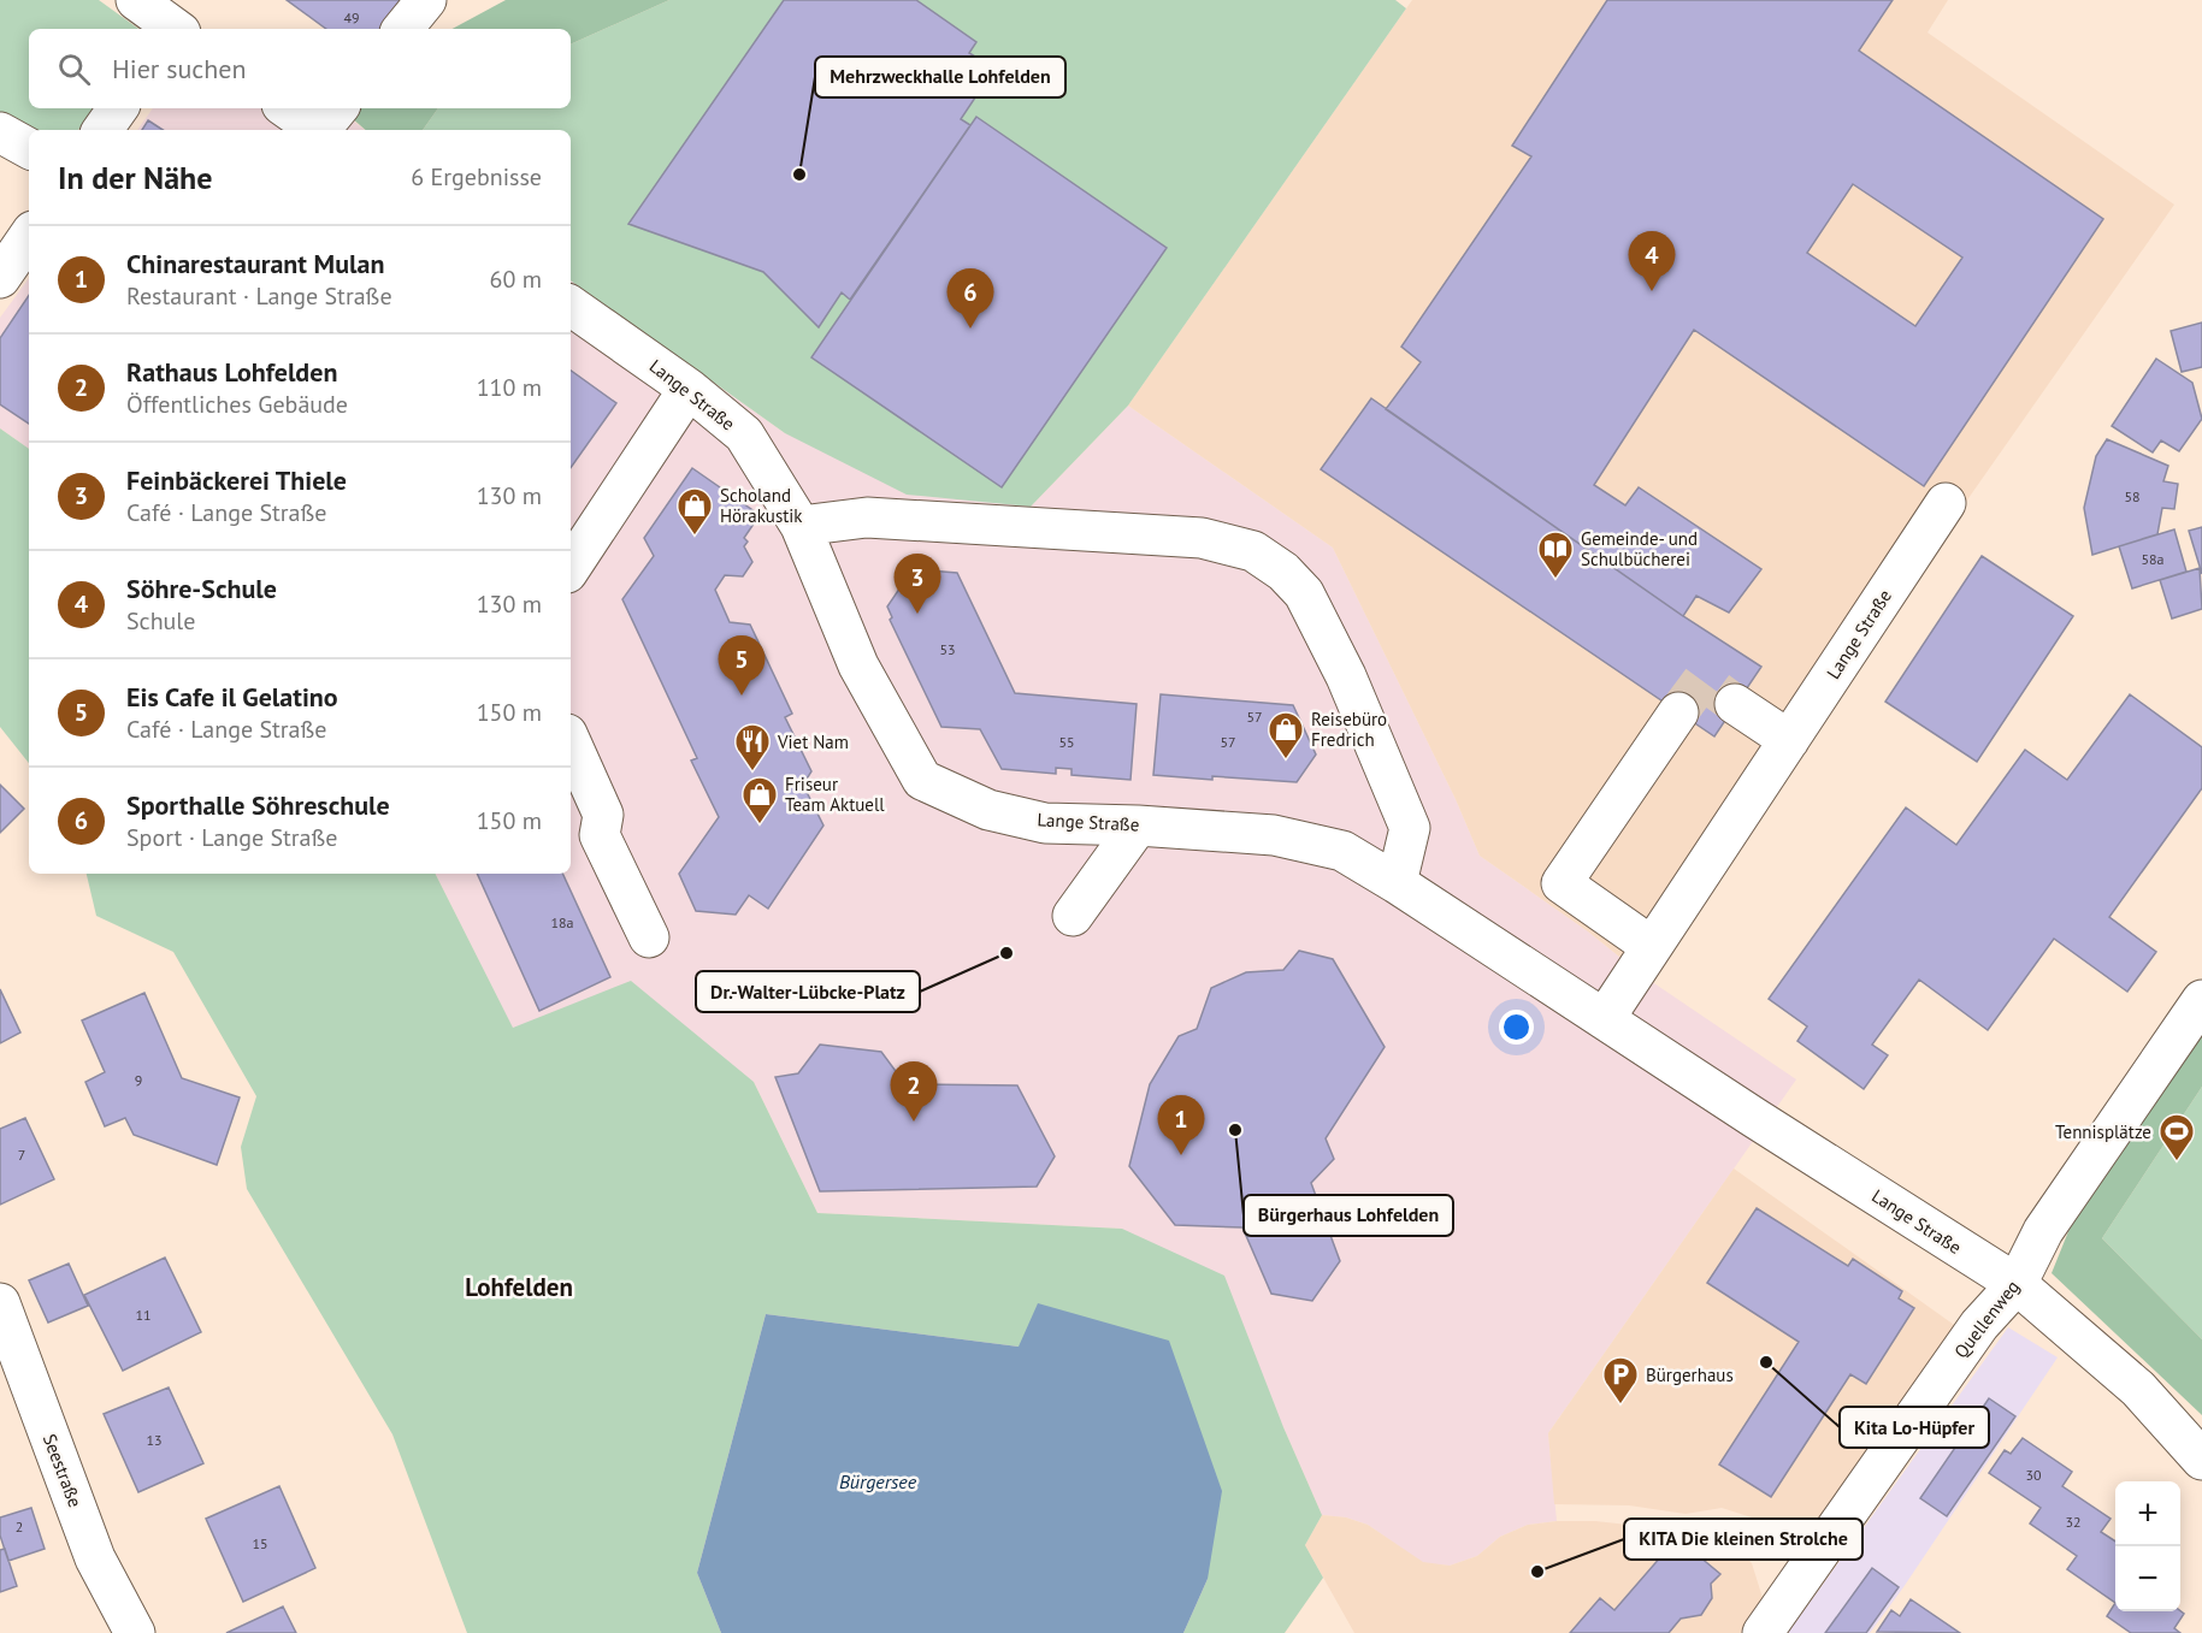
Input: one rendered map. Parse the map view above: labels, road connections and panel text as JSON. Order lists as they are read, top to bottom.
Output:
{
  "streets": {
    "street": ["Lange Straße", "Quellenweg", "Seestraße"]
  },
  "crossings": [
    ["Lange Straße", "Quellenweg"]
  ],
  "districts": ["Lohfelden"],
  "water": ["Bürgersee"],
  "places": {
    "other": [
      "Mehrzweckhalle Lohfelden",
      "Dr.-Walter-Lübcke-Platz",
      "Bürgerhaus Lohfelden",
      "Kita Lo-Hüpfer",
      "KITA Die kleinen Strolche"
    ],
    "shop": ["Scholand Hörakustik", "Reisebüro Fredrich", "Friseur Team Aktuell"],
    "library": ["Gemeinde- und Schulbücherei"],
    "restaurant": ["Viet Nam"],
    "sports": ["Tennisplätze"],
    "parking": ["Bürgerhaus"]
  },
  "house_numbers": [
    "49",
    "58",
    "58a",
    "53",
    "57",
    "55",
    "57",
    "18a",
    "9",
    "7",
    "11",
    "13",
    "30",
    "32",
    "2",
    "15"
  ],
  "page": {
    "search": "Hier suchen",
    "heading": ["In der Nähe", "6 Ergebnisse"],
    "list": [
      {
        "mark": "1",
        "name": "Chinarestaurant Mulan",
        "note": "Restaurant · Lange Straße",
        "value": "60 m"
      },
      {
        "mark": "2",
        "name": "Rathaus Lohfelden",
        "note": "Öffentliches Gebäude",
        "value": "110 m"
      },
      {
        "mark": "3",
        "name": "Feinbäckerei Thiele",
        "note": "Café · Lange Straße",
        "value": "130 m"
      },
      {
        "mark": "4",
        "name": "Söhre-Schule",
        "note": "Schule",
        "value": "130 m"
      },
      {
        "mark": "5",
        "name": "Eis Cafe il Gelatino",
        "note": "Café · Lange Straße",
        "value": "150 m"
      },
      {
        "mark": "6",
        "name": "Sporthalle Söhreschule",
        "note": "Sport · Lange Straße",
        "value": "150 m"
      }
    ],
    "pins": [
      "4",
      "6",
      "3",
      "5",
      "2",
      "1"
    ],
    "map_buttons": ["+", "−"]
  }
}
